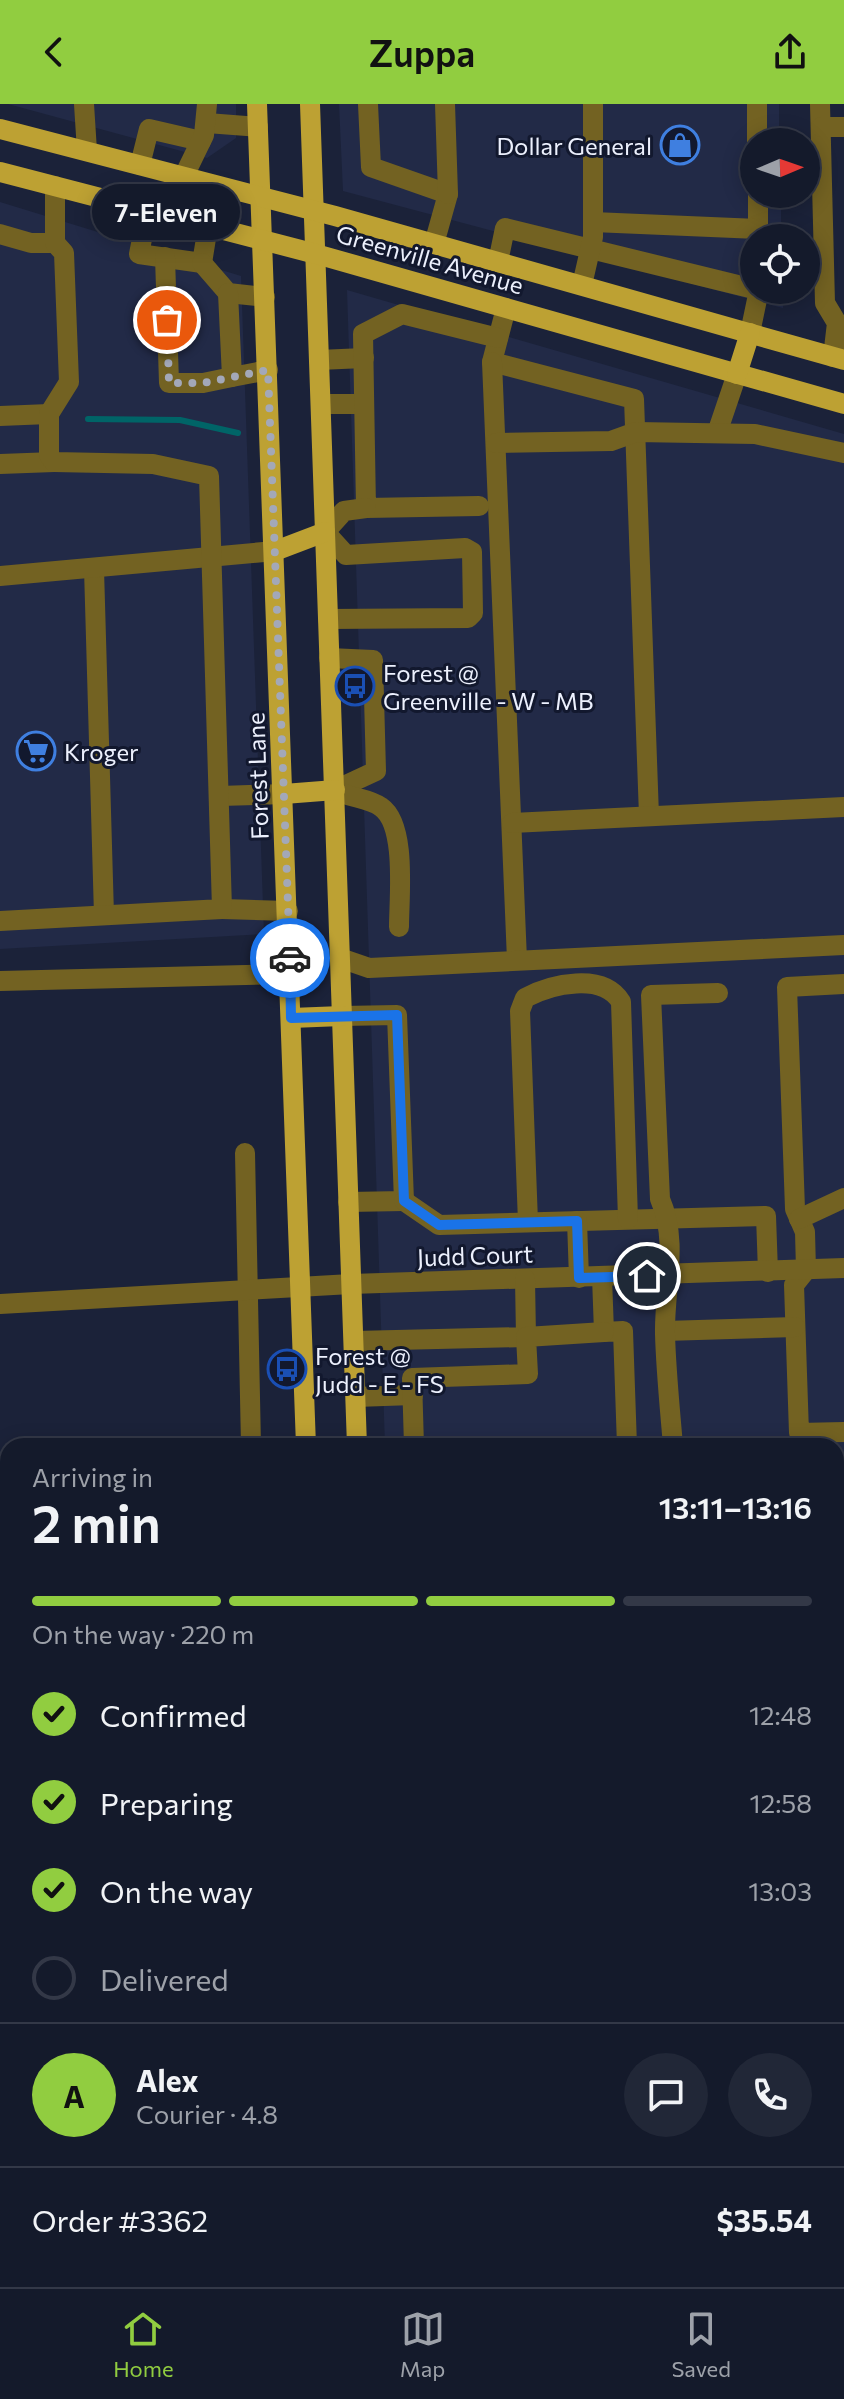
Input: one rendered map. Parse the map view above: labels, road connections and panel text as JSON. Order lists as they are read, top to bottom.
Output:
{
  "streets": {
    "main road": ["Greenville Avenue", "Forest Lane"],
    "street": ["Judd Court"]
  },
  "crossings": [
    ["Greenville Avenue", "Forest Lane"],
    ["Forest Lane", "Judd Court"]
  ],
  "places": {
    "shop": ["Dollar General"],
    "other": ["7-Eleven"],
    "bus stop": ["Forest @ Greenville - W - MB", "Forest @ Judd - E - FS"],
    "supermarket": ["Kroger"]
  },
  "north": "right",
  "page": {
    "header": "Zuppa",
    "bubble": "7-Eleven",
    "heading": ["2 min", "Arriving in", "13:11–13:16"],
    "panel": [
      "Alex",
      "Courier · 4.8",
      "Order #3362",
      "$35.54"
    ],
    "bar": "On the way · 220 m",
    "list": [
      ["Confirmed", "12:48"],
      ["Preparing", "12:58"],
      ["On the way", "13:03"],
      "Delivered"
    ],
    "round": "A",
    "tabs": ["Home", "Map", "Saved"]
  }
}
